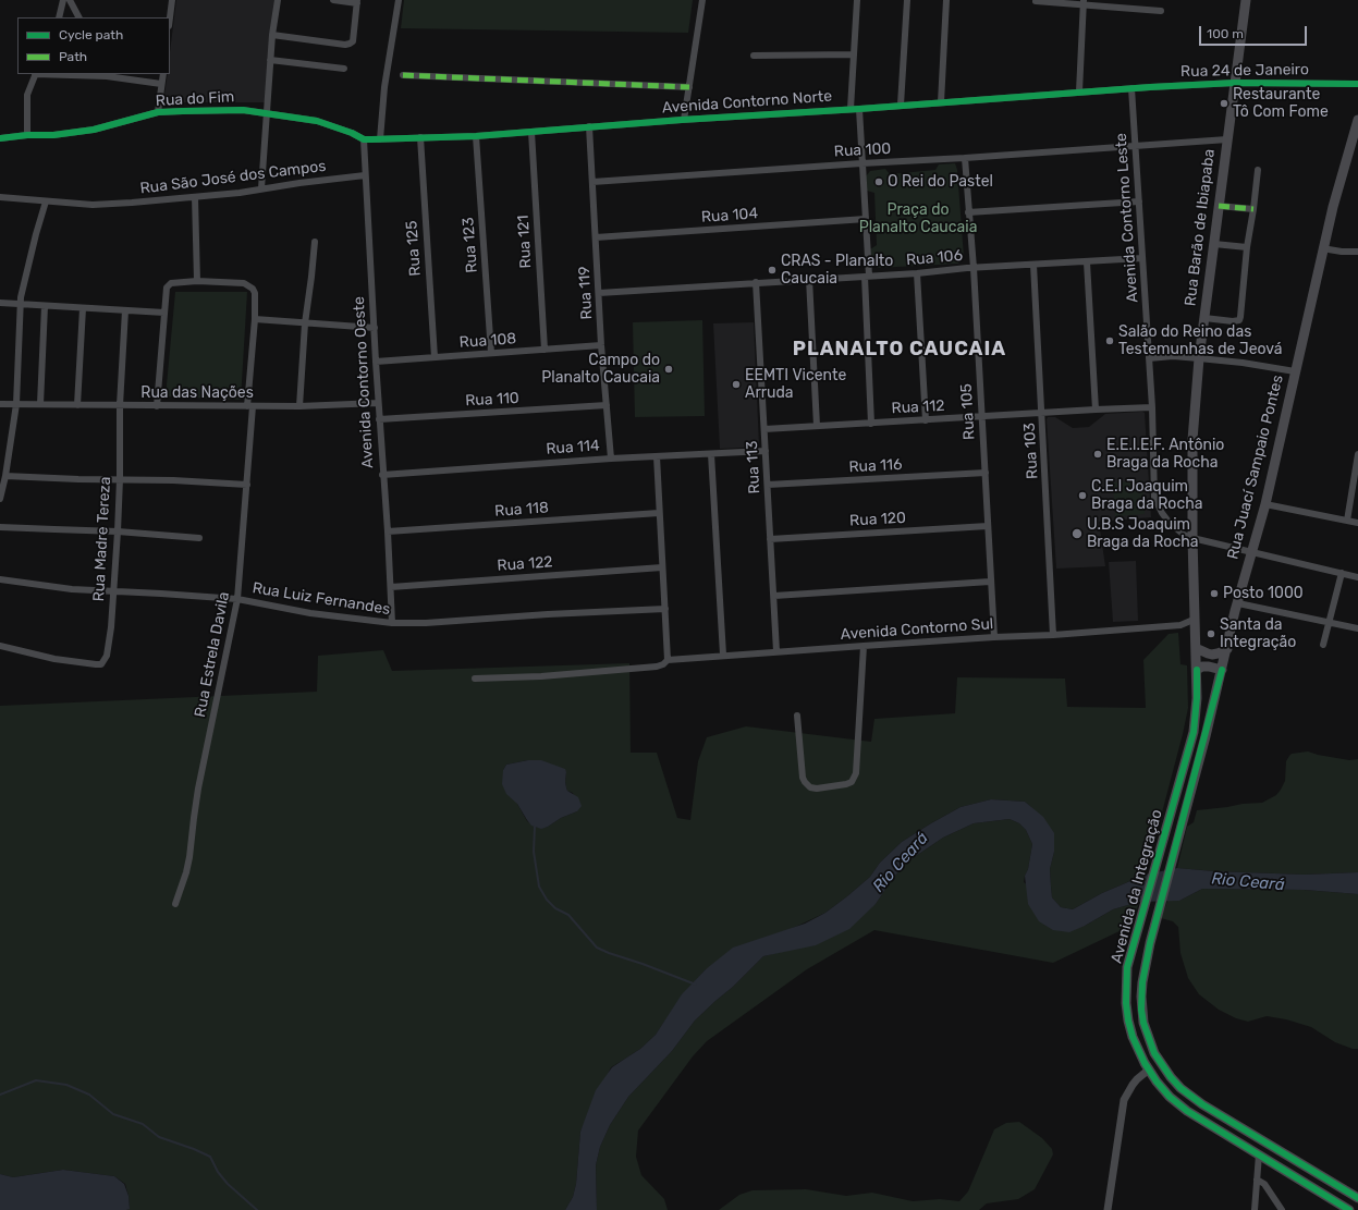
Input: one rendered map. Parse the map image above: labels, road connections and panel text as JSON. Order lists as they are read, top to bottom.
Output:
{
  "streets": {
    "main road": ["Rua Barão de Ibiapaba", "Rua Juací Sampaio Pontes", "Avenida da Integração"],
    "street": [
      "Rua 24 de Janeiro",
      "Rua do Fim",
      "Avenida Contorno Norte",
      "Rua 100",
      "Rua São José dos Campos",
      "Rua 104",
      "Avenida Contorno Leste",
      "Rua 121",
      "Rua 123",
      "Rua 125",
      "Rua 106",
      "Rua 119",
      "Rua 108",
      "Avenida Contorno Oeste",
      "Rua das Nações",
      "Rua 110",
      "Rua 112",
      "Rua 105",
      "Rua 114",
      "Rua 103",
      "Rua 116",
      "Rua 113",
      "Rua 118",
      "Rua 120",
      "Rua Madre Tereza",
      "Rua 122",
      "Rua Luiz Fernandes",
      "Avenida Contorno Sul",
      "Rua Estrela Davila"
    ]
  },
  "crossings": [
    ["Rua 24 de Janeiro", "Avenida Contorno Norte"],
    ["Rua 24 de Janeiro", "Avenida Contorno Leste"],
    ["Rua 24 de Janeiro", "Rua Barão de Ibiapaba"],
    ["Rua do Fim", "Avenida Contorno Norte"],
    ["Rua do Fim", "Avenida Contorno Oeste"],
    ["Avenida Contorno Norte", "Avenida Contorno Leste"],
    ["Avenida Contorno Norte", "Rua 121"],
    ["Avenida Contorno Norte", "Rua 123"],
    ["Avenida Contorno Norte", "Rua 125"],
    ["Avenida Contorno Norte", "Rua 119"],
    ["Avenida Contorno Norte", "Avenida Contorno Oeste"],
    ["Rua 100", "Avenida Contorno Leste"],
    ["Rua 100", "Rua Barão de Ibiapaba"],
    ["Rua 100", "Rua 119"],
    ["Rua 100", "Rua 105"],
    ["Rua São José dos Campos", "Avenida Contorno Oeste"],
    ["Rua 104", "Rua 119"],
    ["Avenida Contorno Leste", "Rua Barão de Ibiapaba"],
    ["Avenida Contorno Leste", "Rua 106"],
    ["Avenida Contorno Leste", "Rua 112"],
    ["Avenida Contorno Leste", "Rua Juací Sampaio Pontes"],
    ["Rua Barão de Ibiapaba", "Avenida Contorno Sul"],
    ["Rua Barão de Ibiapaba", "Avenida da Integração"],
    ["Rua 121", "Rua 108"],
    ["Rua 123", "Rua 108"],
    ["Rua 125", "Rua 108"],
    ["Rua 106", "Rua 119"],
    ["Rua 106", "Rua 105"],
    ["Rua 106", "Rua 103"],
    ["Rua 106", "Rua 113"],
    ["Rua 119", "Rua 108"],
    ["Rua 119", "Rua 110"],
    ["Rua 119", "Rua 114"],
    ["Rua 108", "Avenida Contorno Oeste"],
    ["Avenida Contorno Oeste", "Rua das Nações"],
    ["Avenida Contorno Oeste", "Rua 110"],
    ["Avenida Contorno Oeste", "Rua 114"],
    ["Avenida Contorno Oeste", "Rua 118"],
    ["Avenida Contorno Oeste", "Rua 122"],
    ["Avenida Contorno Oeste", "Rua Luiz Fernandes"],
    ["Rua das Nações", "Rua Madre Tereza"],
    ["Rua das Nações", "Rua Estrela Davila"],
    ["Rua 112", "Rua 105"],
    ["Rua 112", "Rua 103"],
    ["Rua 112", "Rua 113"],
    ["Rua 105", "Rua 116"],
    ["Rua 105", "Rua 120"],
    ["Rua 105", "Avenida Contorno Sul"],
    ["Rua 114", "Rua 113"],
    ["Rua 103", "Avenida Contorno Sul"],
    ["Rua 116", "Rua 113"],
    ["Rua 113", "Rua 120"],
    ["Rua 113", "Avenida Contorno Sul"],
    ["Rua Juací Sampaio Pontes", "Avenida da Integração"],
    ["Rua Madre Tereza", "Rua Luiz Fernandes"],
    ["Rua Luiz Fernandes", "Rua Estrela Davila"]
  ],
  "districts": ["PLANALTO CAUCAIA"],
  "water": ["Rio Ceará"],
  "parks": ["Praça do Planalto Caucaia"],
  "places": [
    "Restaurante Tô Com Fome",
    "O Rei do Pastel",
    "CRAS - Planalto Caucaia",
    "Salão do Reino das Testemunhas de Jeová",
    "Campo do Planalto Caucaia",
    "EEMTI Vicente Arruda",
    "E.E.I.E.F. Antônio Braga da Rocha",
    "C.E.I Joaquim Braga da Rocha",
    "U.B.S Joaquim Braga da Rocha",
    "Posto 1000",
    "Santa da Integração"
  ],
  "legend": ["Cycle path", "Path"],
  "scale_bar": "100 m"
}
